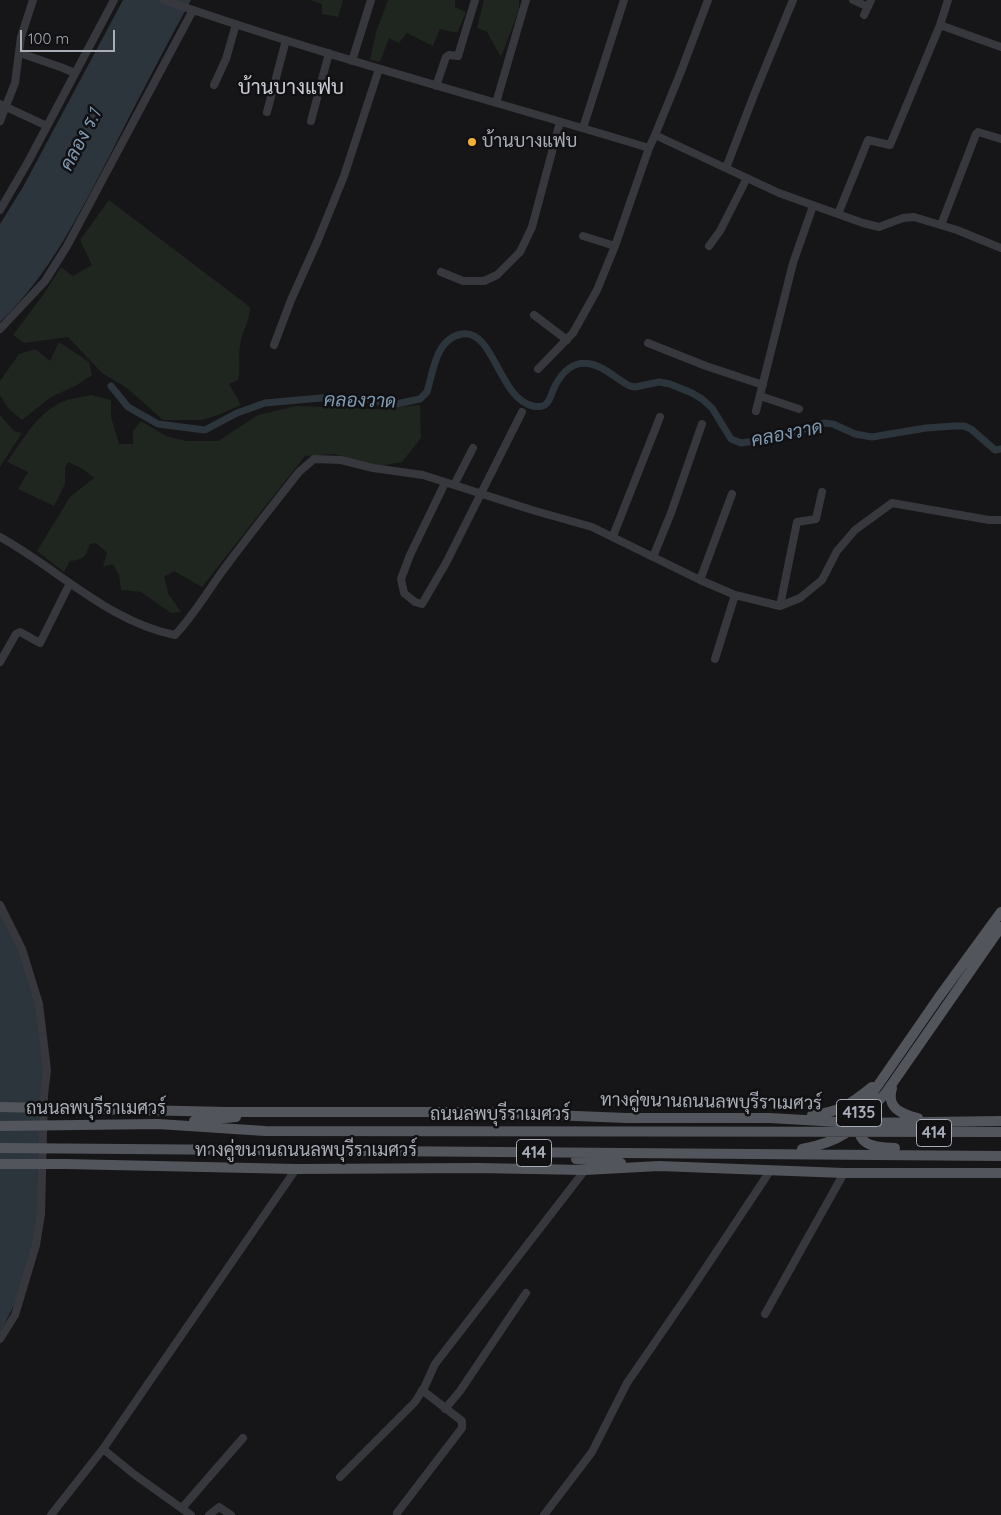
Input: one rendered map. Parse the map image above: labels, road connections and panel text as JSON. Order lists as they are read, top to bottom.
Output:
{
  "streets": {
    "main road": [
      "ทางคู่ขนานถนนลพบุรีราเมศวร์",
      "ถนนลพบุรีราเมศวร์",
      "4135",
      "414"
    ]
  },
  "crossings": [
    ["ทางคู่ขนานถนนลพบุรีราเมศวร์", "4135"],
    ["ถนนลพบุรีราเมศวร์", "4135"]
  ],
  "districts": ["บ้านบางแฟบ"],
  "water": ["คลอง ร.1", "คลองวาด"],
  "places": ["บ้านบางแฟบ"],
  "scale_bar": "100 m"
}
